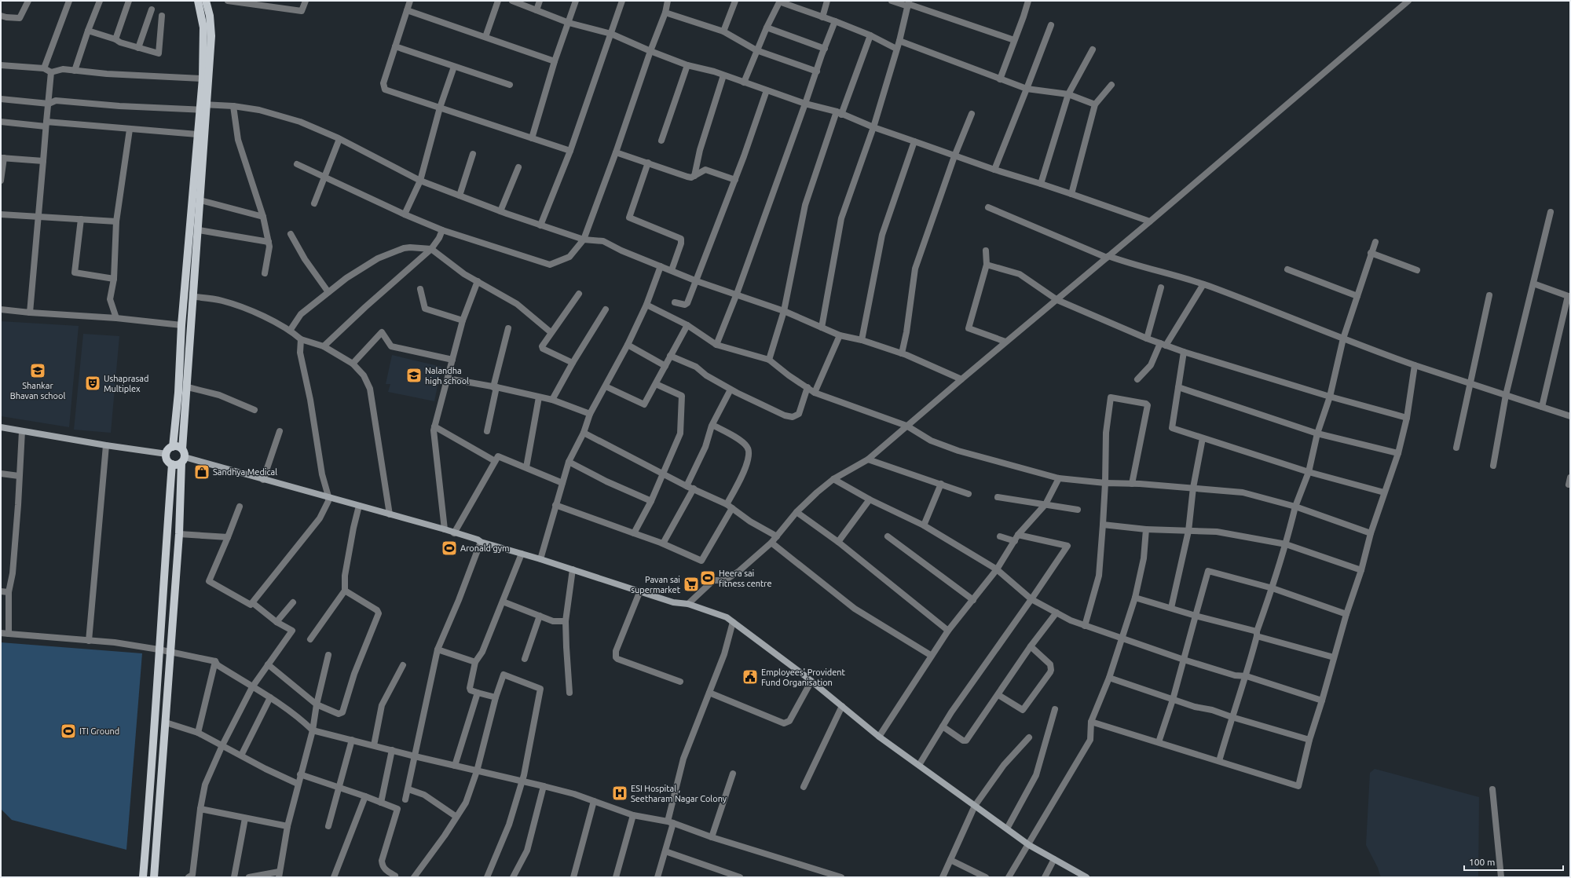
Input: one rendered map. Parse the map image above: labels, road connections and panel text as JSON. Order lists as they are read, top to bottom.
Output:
{
  "places": {
    "school or university": ["Shankar Bhavan school", "Nalandha high school"],
    "theatre": ["Ushaprasad Multiplex"],
    "shop": ["Sandhya Medical"],
    "sports": ["Aronald gym", "Heera sai fitness centre", "ITI Ground"],
    "supermarket": ["Pavan sai supermarket"],
    "public building": ["Employees' Provident Fund Organisation"],
    "hospital": ["ESI Hospital , Seetharam Nagar Colony"]
  },
  "scale_bar": "100 m"
}
